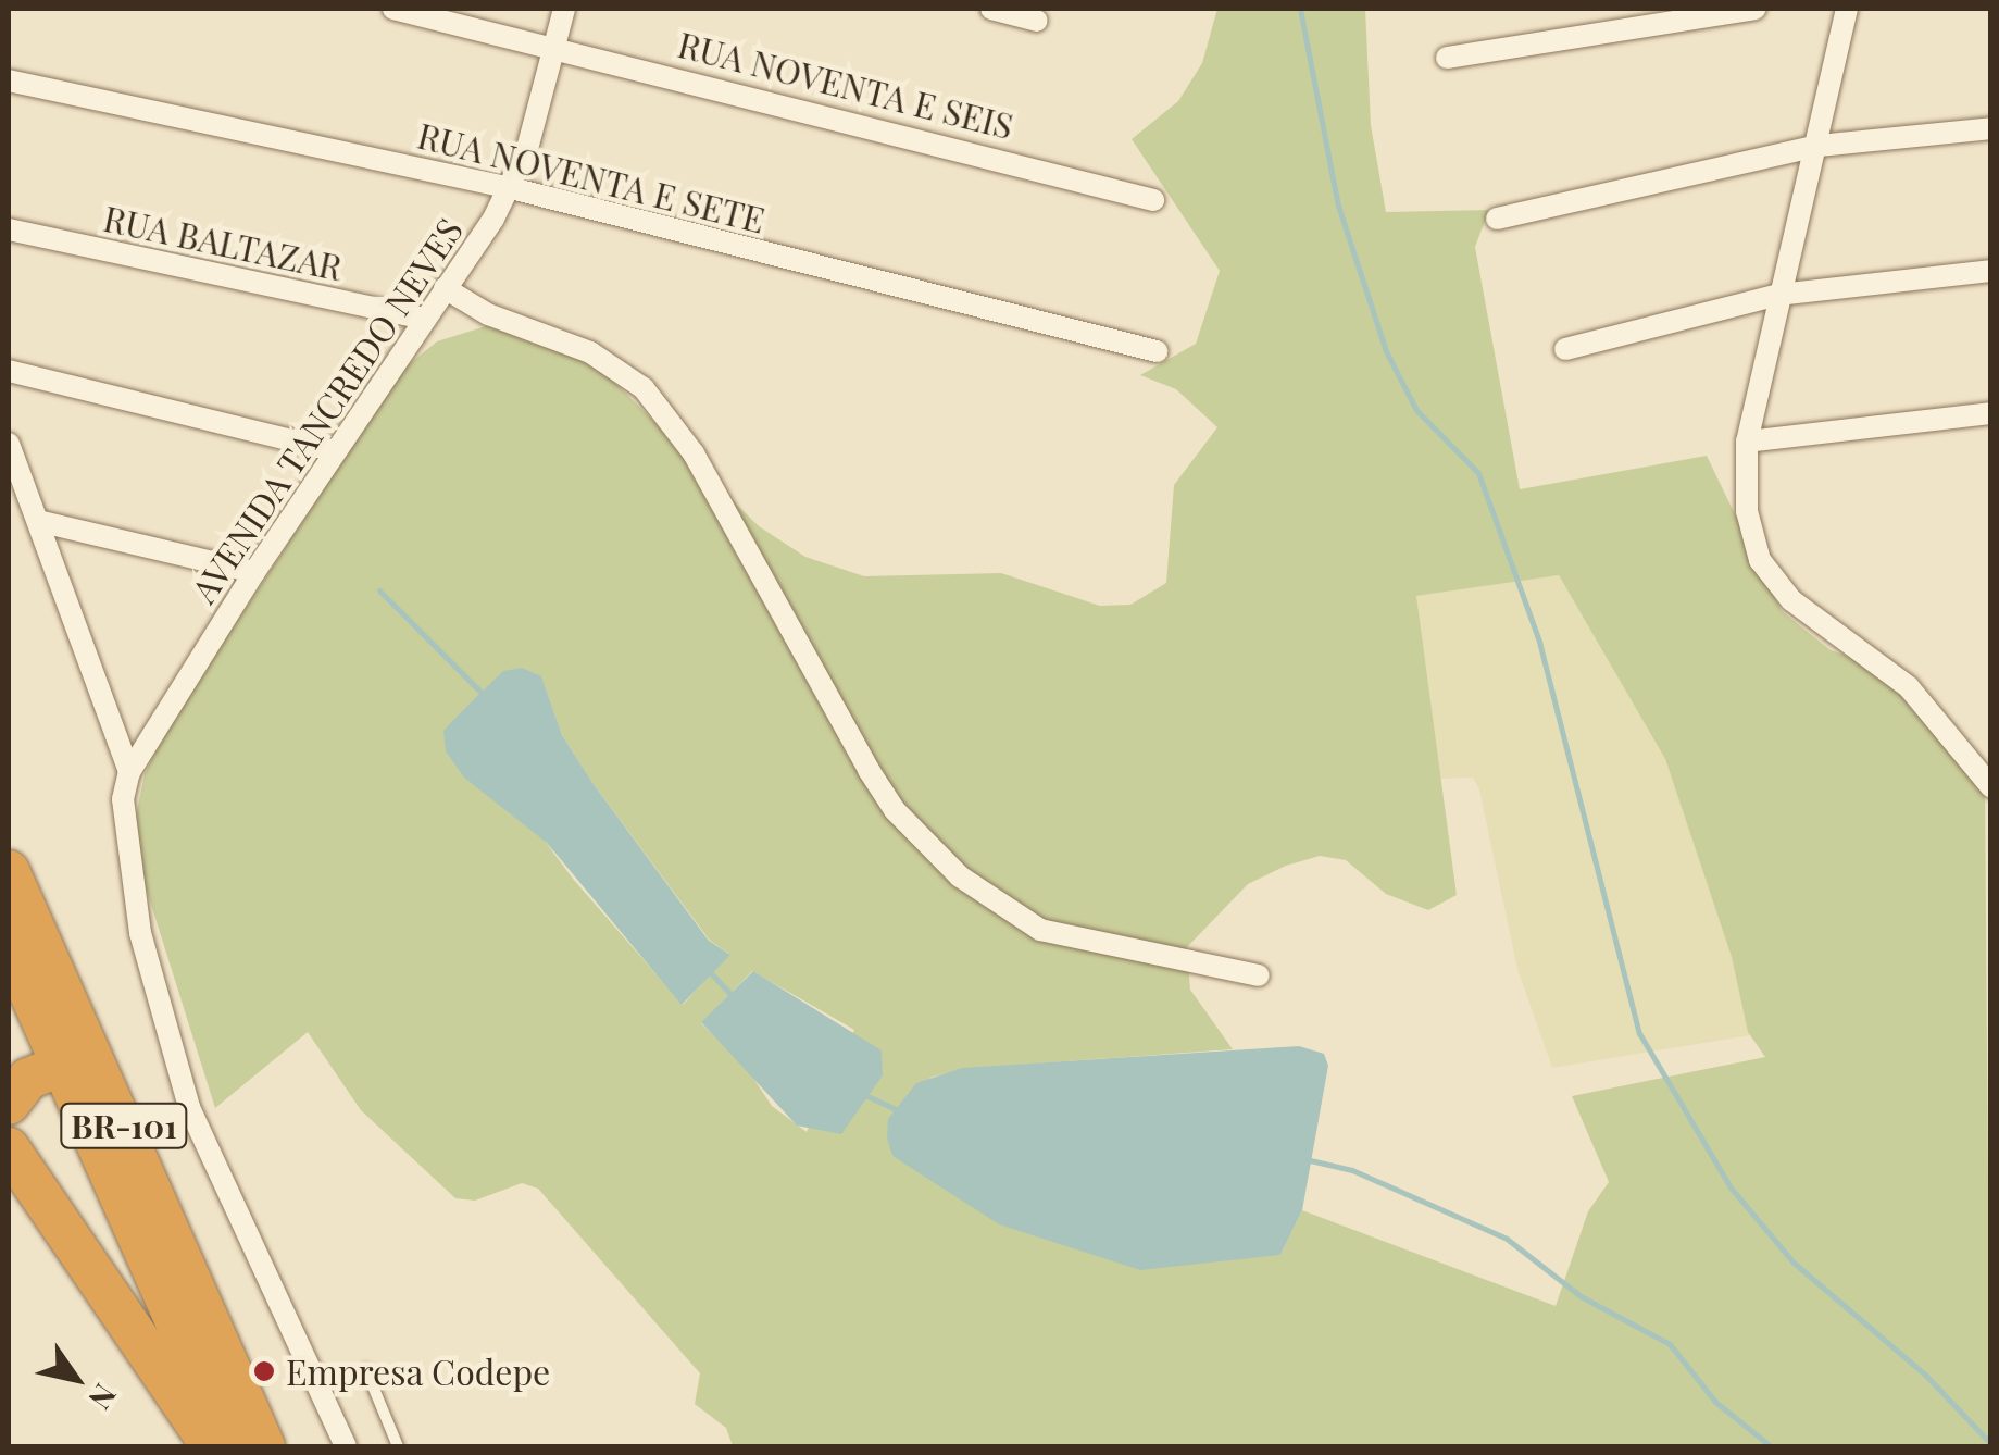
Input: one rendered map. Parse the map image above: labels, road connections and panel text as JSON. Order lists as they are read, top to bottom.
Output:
{
  "streets": {
    "highway": ["BR-101"],
    "street": [
      "RUA NOVENTA E SEIS",
      "RUA NOVENTA E SETE",
      "RUA BALTAZAR",
      "AVENIDA TANCREDO NEVES"
    ]
  },
  "crossings": [
    ["RUA NOVENTA E SEIS", "AVENIDA TANCREDO NEVES"],
    ["RUA NOVENTA E SETE", "AVENIDA TANCREDO NEVES"],
    ["RUA BALTAZAR", "AVENIDA TANCREDO NEVES"]
  ],
  "places": ["Empresa Codepe"],
  "north": "bottom right"
}
